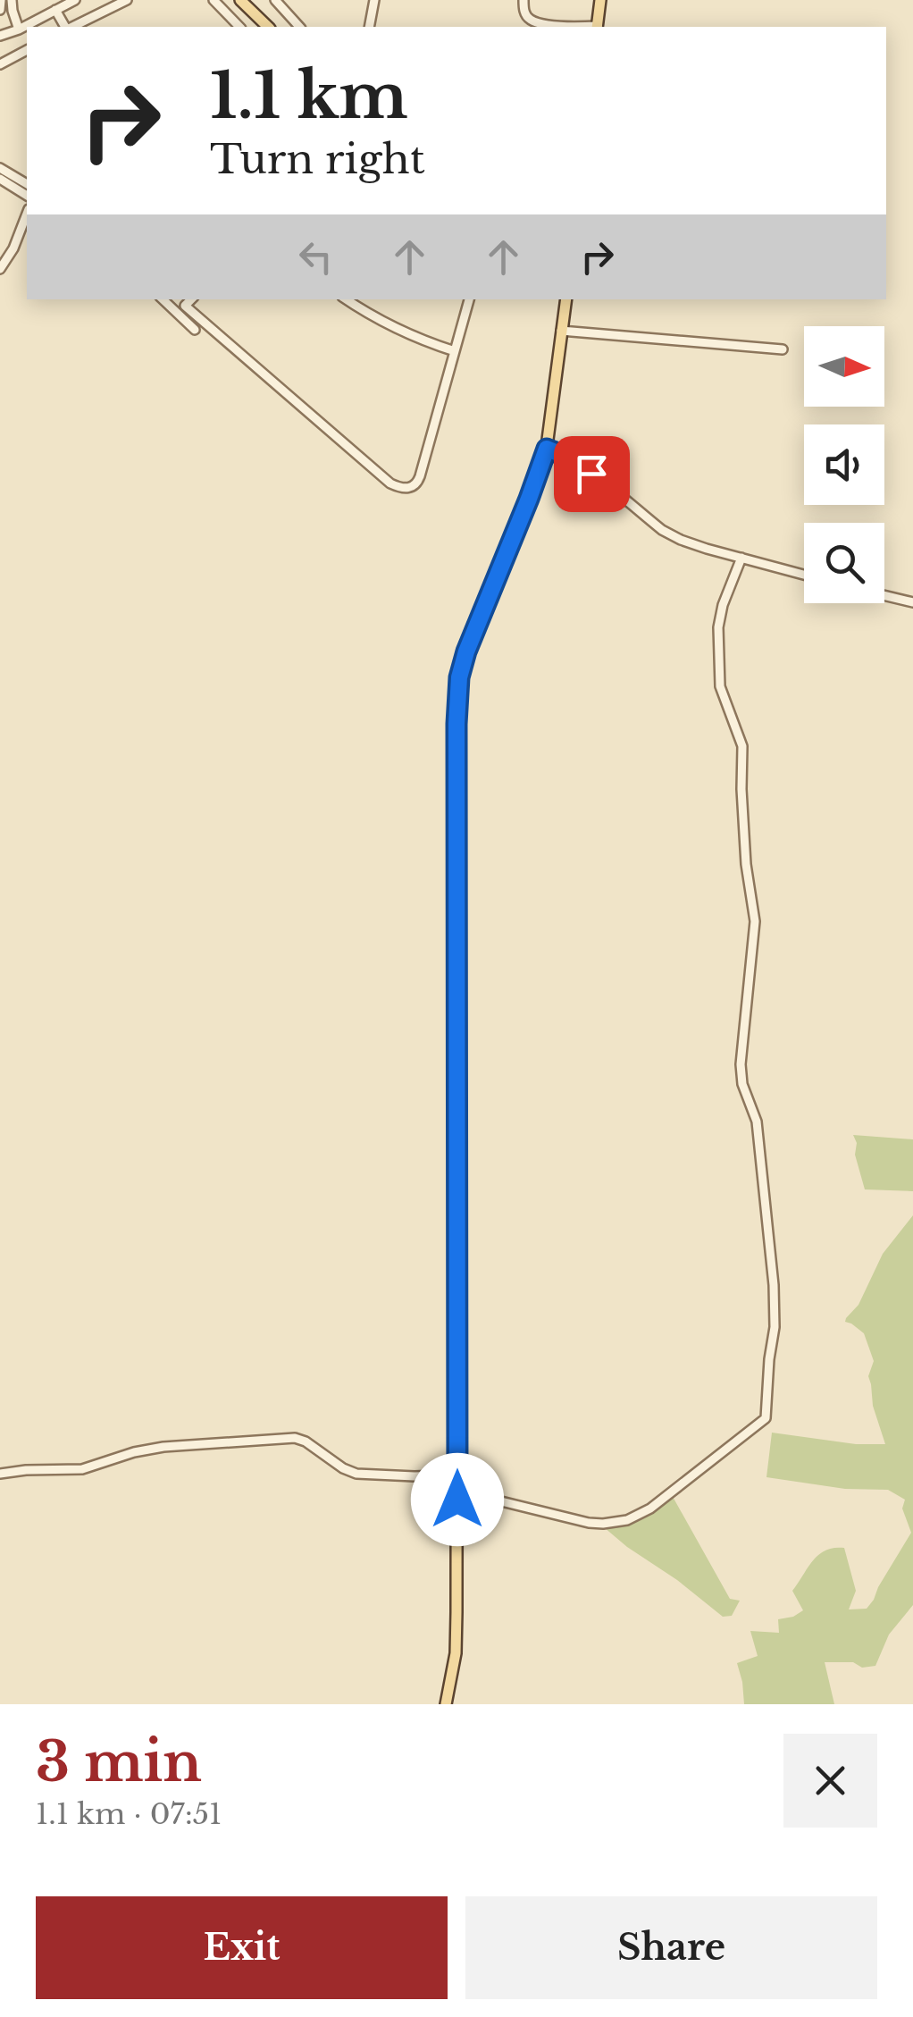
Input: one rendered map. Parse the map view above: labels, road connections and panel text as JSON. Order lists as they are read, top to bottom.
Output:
{
  "north": "right",
  "page": {
    "turn": ["1.1 km", "Turn right"],
    "heading": ["3 min", "1.1 km · 07:51"],
    "buttons": ["Exit", "Share"]
  }
}
